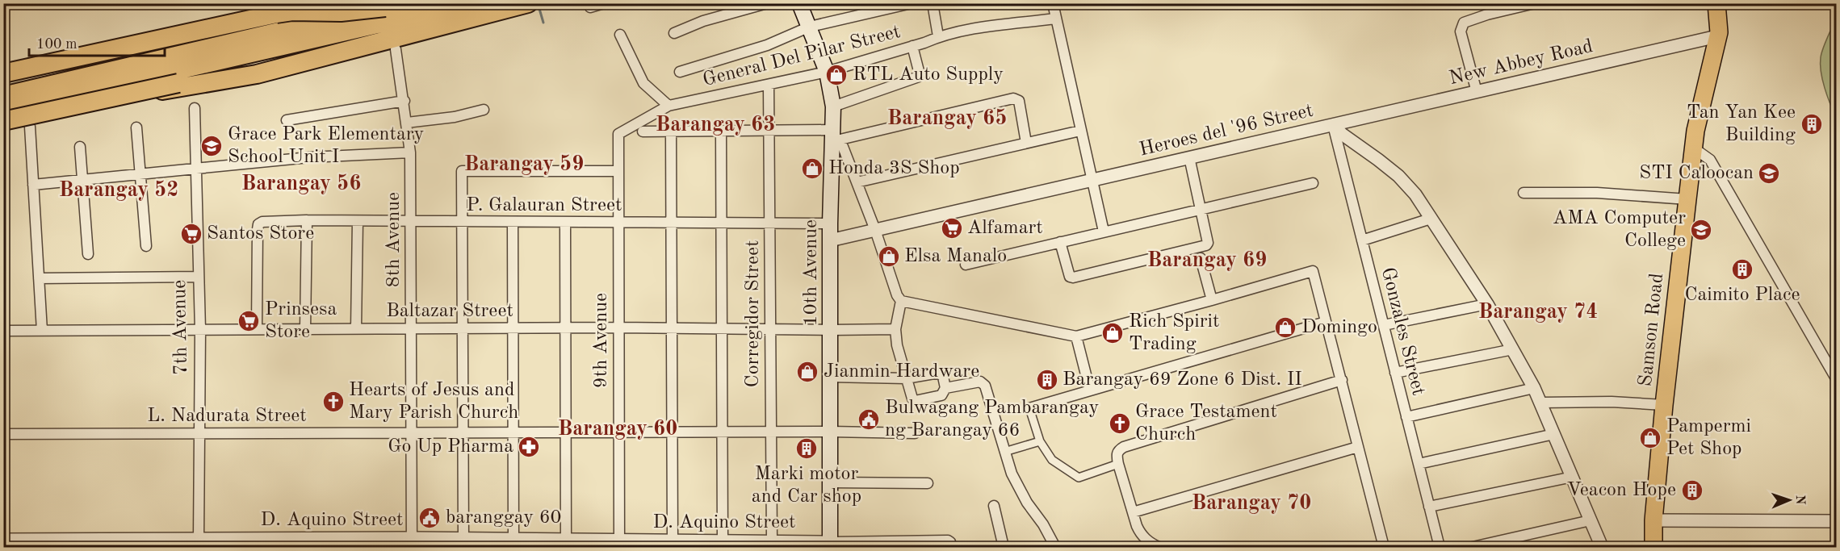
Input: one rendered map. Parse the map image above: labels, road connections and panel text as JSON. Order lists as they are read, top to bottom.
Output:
{
  "streets": {
    "highway": ["Samson Road"],
    "main road": ["10th Avenue"],
    "street": [
      "General Del Pilar Street",
      "New Abbey Road",
      "Heroes del '96 Street",
      "P. Galauran Street",
      "8th Avenue",
      "Baltazar Street",
      "Corregidor Street",
      "7th Avenue",
      "Gonzales Street",
      "9th Avenue",
      "L. Nadurata Street",
      "D. Aquino Street"
    ]
  },
  "crossings": [
    ["General Del Pilar Street", "10th Avenue"],
    ["General Del Pilar Street", "Corregidor Street"],
    ["General Del Pilar Street", "9th Avenue"],
    ["New Abbey Road", "Heroes del '96 Street"],
    ["New Abbey Road", "Samson Road"],
    ["New Abbey Road", "Gonzales Street"],
    ["Heroes del '96 Street", "10th Avenue"],
    ["Heroes del '96 Street", "Gonzales Street"],
    ["P. Galauran Street", "8th Avenue"],
    ["P. Galauran Street", "10th Avenue"],
    ["P. Galauran Street", "Baltazar Street"],
    ["P. Galauran Street", "Corregidor Street"],
    ["P. Galauran Street", "9th Avenue"],
    ["8th Avenue", "Baltazar Street"],
    ["8th Avenue", "L. Nadurata Street"],
    ["8th Avenue", "D. Aquino Street"],
    ["10th Avenue", "Baltazar Street"],
    ["10th Avenue", "L. Nadurata Street"],
    ["10th Avenue", "D. Aquino Street"],
    ["Baltazar Street", "Corregidor Street"],
    ["Baltazar Street", "7th Avenue"],
    ["Baltazar Street", "9th Avenue"],
    ["Corregidor Street", "L. Nadurata Street"],
    ["Corregidor Street", "D. Aquino Street"],
    ["7th Avenue", "L. Nadurata Street"],
    ["7th Avenue", "D. Aquino Street"],
    ["9th Avenue", "L. Nadurata Street"],
    ["9th Avenue", "D. Aquino Street"]
  ],
  "districts": [
    "Barangay 65",
    "Barangay 63",
    "Barangay 59",
    "Barangay 56",
    "Barangay 52",
    "Barangay 69",
    "Barangay 74",
    "Barangay 60",
    "Barangay 70"
  ],
  "places": {
    "shop": [
      "RTL Auto Supply",
      "Honda 3S Shop",
      "Elsa Manalo",
      "Domingo",
      "Rich Spirit Trading",
      "Jianmin Hardware",
      "Pampermi Pet Shop"
    ],
    "building": [
      "Tan Yan Kee Building",
      "Caimito Place",
      "Barangay 69 Zone 6 Dist. II",
      "Marki motor and Car shop",
      "Veacon Hope"
    ],
    "school or university": ["Grace Park Elementary School Unit I", "STI Caloocan", "AMA Computer College"],
    "supermarket": ["Alfamart", "Santos Store", "Prinsesa Store"],
    "church": ["Hearts of Jesus and Mary Parish Church", "Grace Testament Church"],
    "public building": ["Bulwagang Pambarangay ng Barangay 66", "baranggay 60"],
    "pharmacy": ["Go Up Pharma"]
  },
  "scale_bar": "100 m",
  "north": "right"
}
